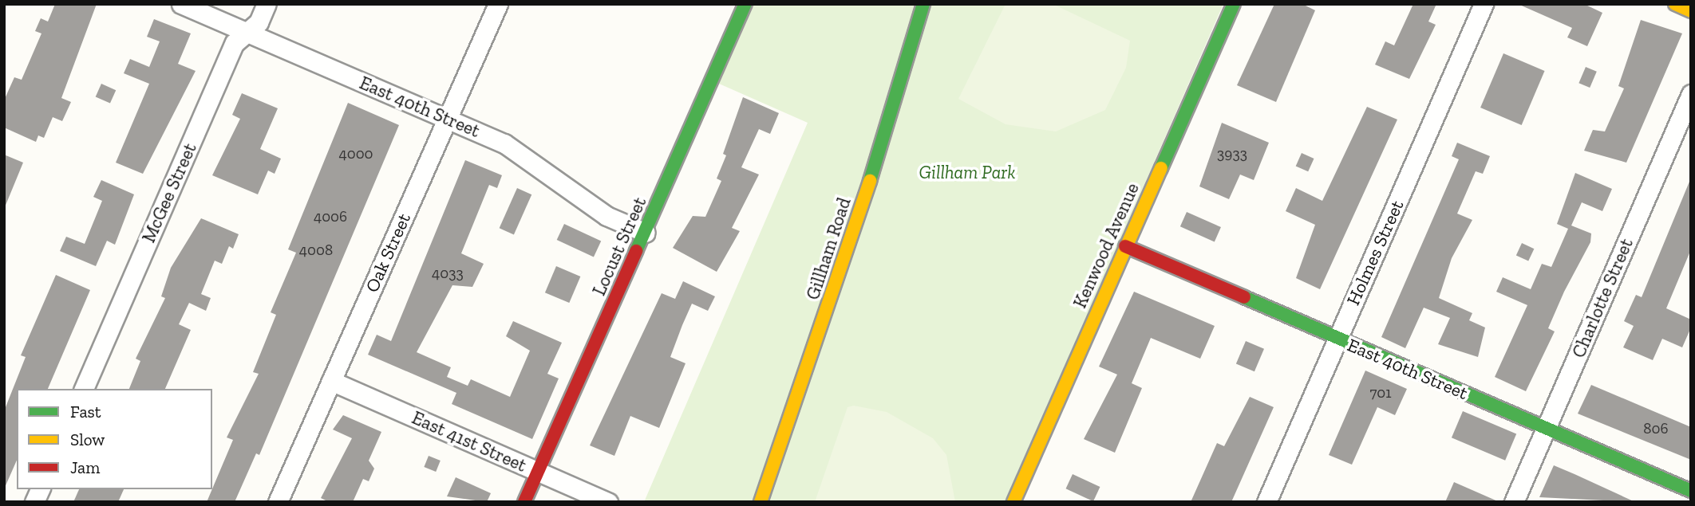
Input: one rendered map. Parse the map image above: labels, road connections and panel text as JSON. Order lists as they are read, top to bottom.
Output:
{
  "streets": {
    "street": [
      "East 40th Street",
      "McGee Street",
      "Kenwood Avenue",
      "Locust Street",
      "Gillham Road",
      "Oak Street",
      "Holmes Street",
      "Charlotte Street",
      "East 41st Street"
    ]
  },
  "crossings": [
    ["East 40th Street", "McGee Street"],
    ["East 40th Street", "Kenwood Avenue"],
    ["East 40th Street", "Locust Street"],
    ["East 40th Street", "Oak Street"],
    ["East 40th Street", "Holmes Street"],
    ["East 40th Street", "Charlotte Street"],
    ["Locust Street", "East 41st Street"],
    ["Oak Street", "East 41st Street"]
  ],
  "parks": ["Gillham Park"],
  "house_numbers": [
    "4000",
    "3933",
    "4006",
    "4008",
    "4033",
    "701",
    "806"
  ],
  "legend": ["Fast", "Slow", "Jam"]
}
